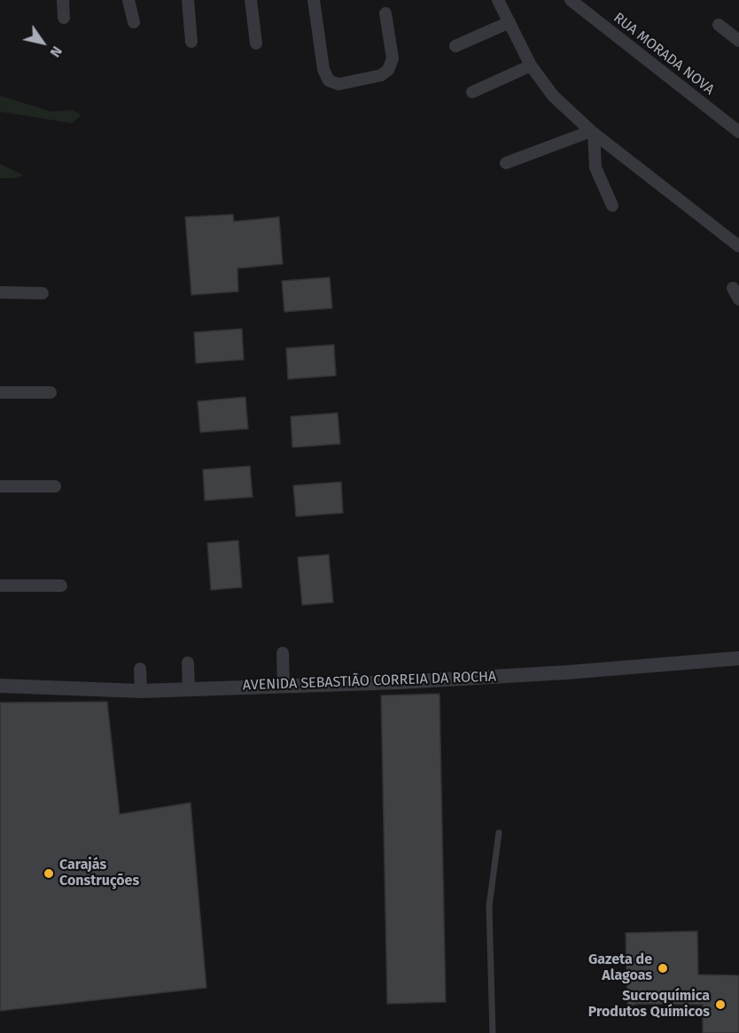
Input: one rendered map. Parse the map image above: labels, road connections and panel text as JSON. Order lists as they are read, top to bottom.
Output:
{
  "streets": {
    "street": ["RUA MORADA NOVA", "AVENIDA SEBASTIÃO CORREIA DA ROCHA"]
  },
  "places": ["Carajás Construções", "Gazeta de Alagoas", "Sucroquímica Produtos Químicos"],
  "north": "bottom right"
}
